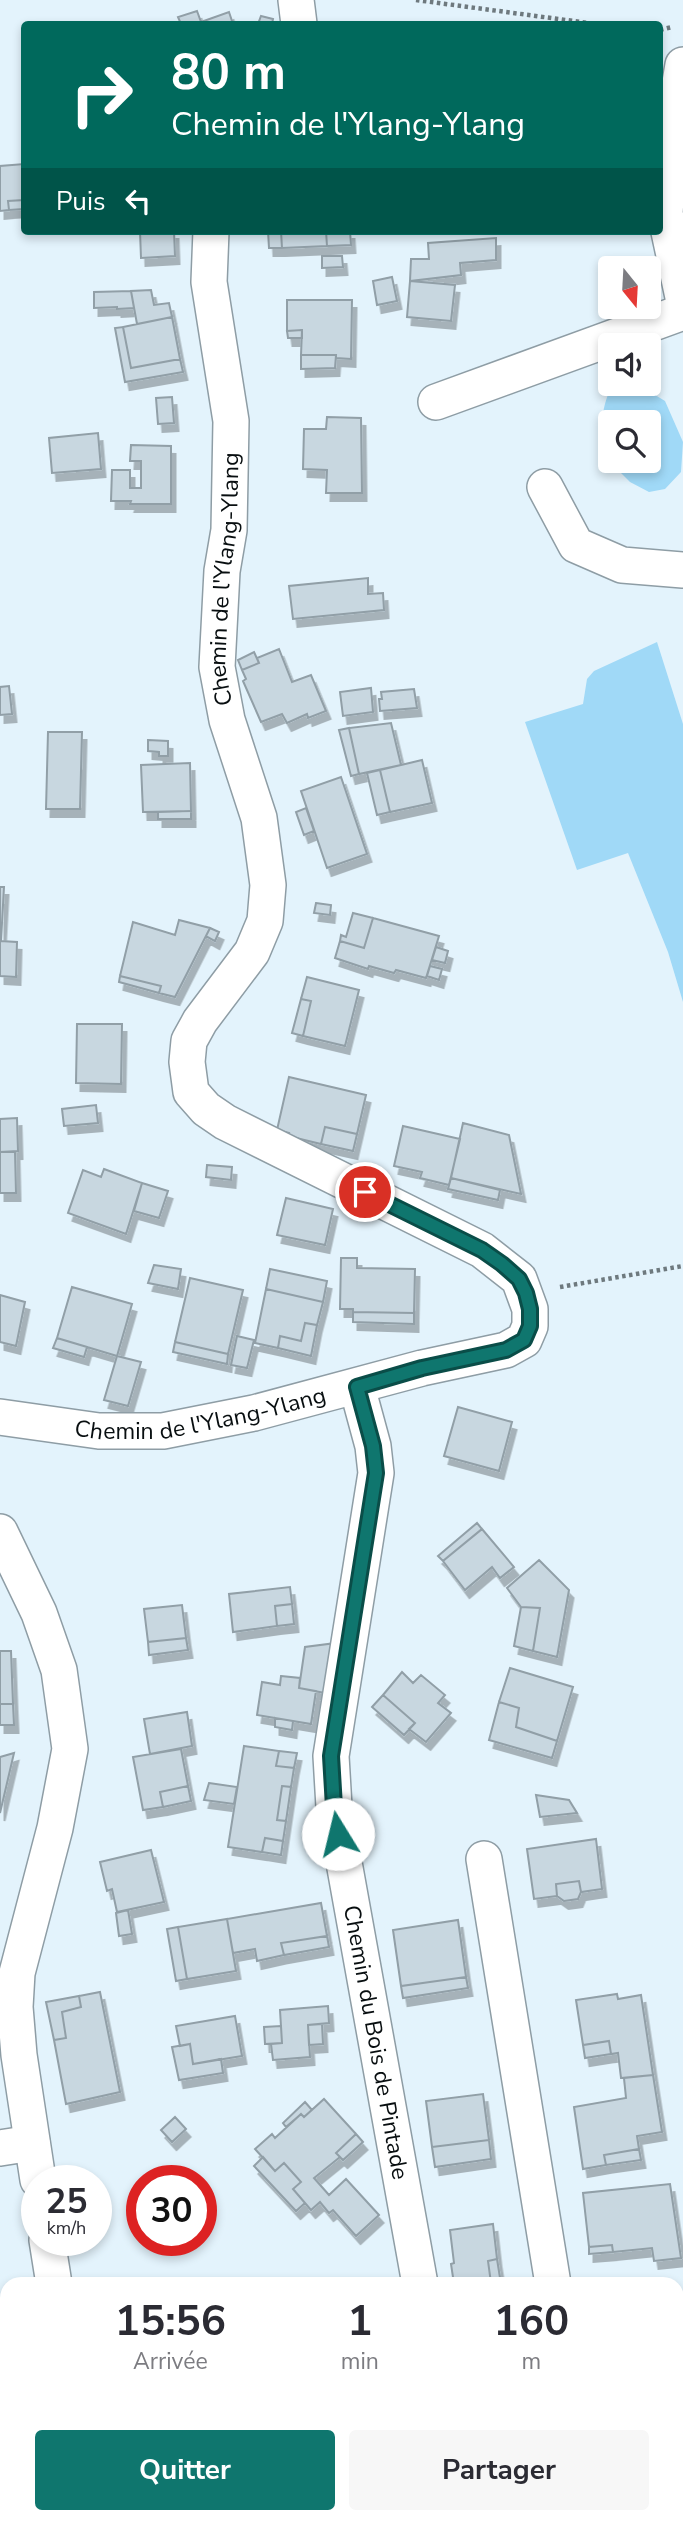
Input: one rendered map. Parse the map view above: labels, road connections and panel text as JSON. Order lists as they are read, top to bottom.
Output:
{
  "streets": {
    "street": ["Chemin de l'Ylang-Ylang", "Chemin du Bois de Pintade"]
  },
  "crossings": [
    ["Chemin de l'Ylang-Ylang", "Chemin du Bois de Pintade"]
  ],
  "north": "bottom",
  "page": {
    "turn": ["80 m", "Chemin de l'Ylang-Ylang"],
    "then": "Puis",
    "speed": "25 km/h",
    "limit": "30",
    "eta": [
      "15:56",
      "Arrivée",
      "1",
      "min",
      "160",
      "m"
    ],
    "buttons": ["Quitter", "Partager"]
  }
}
